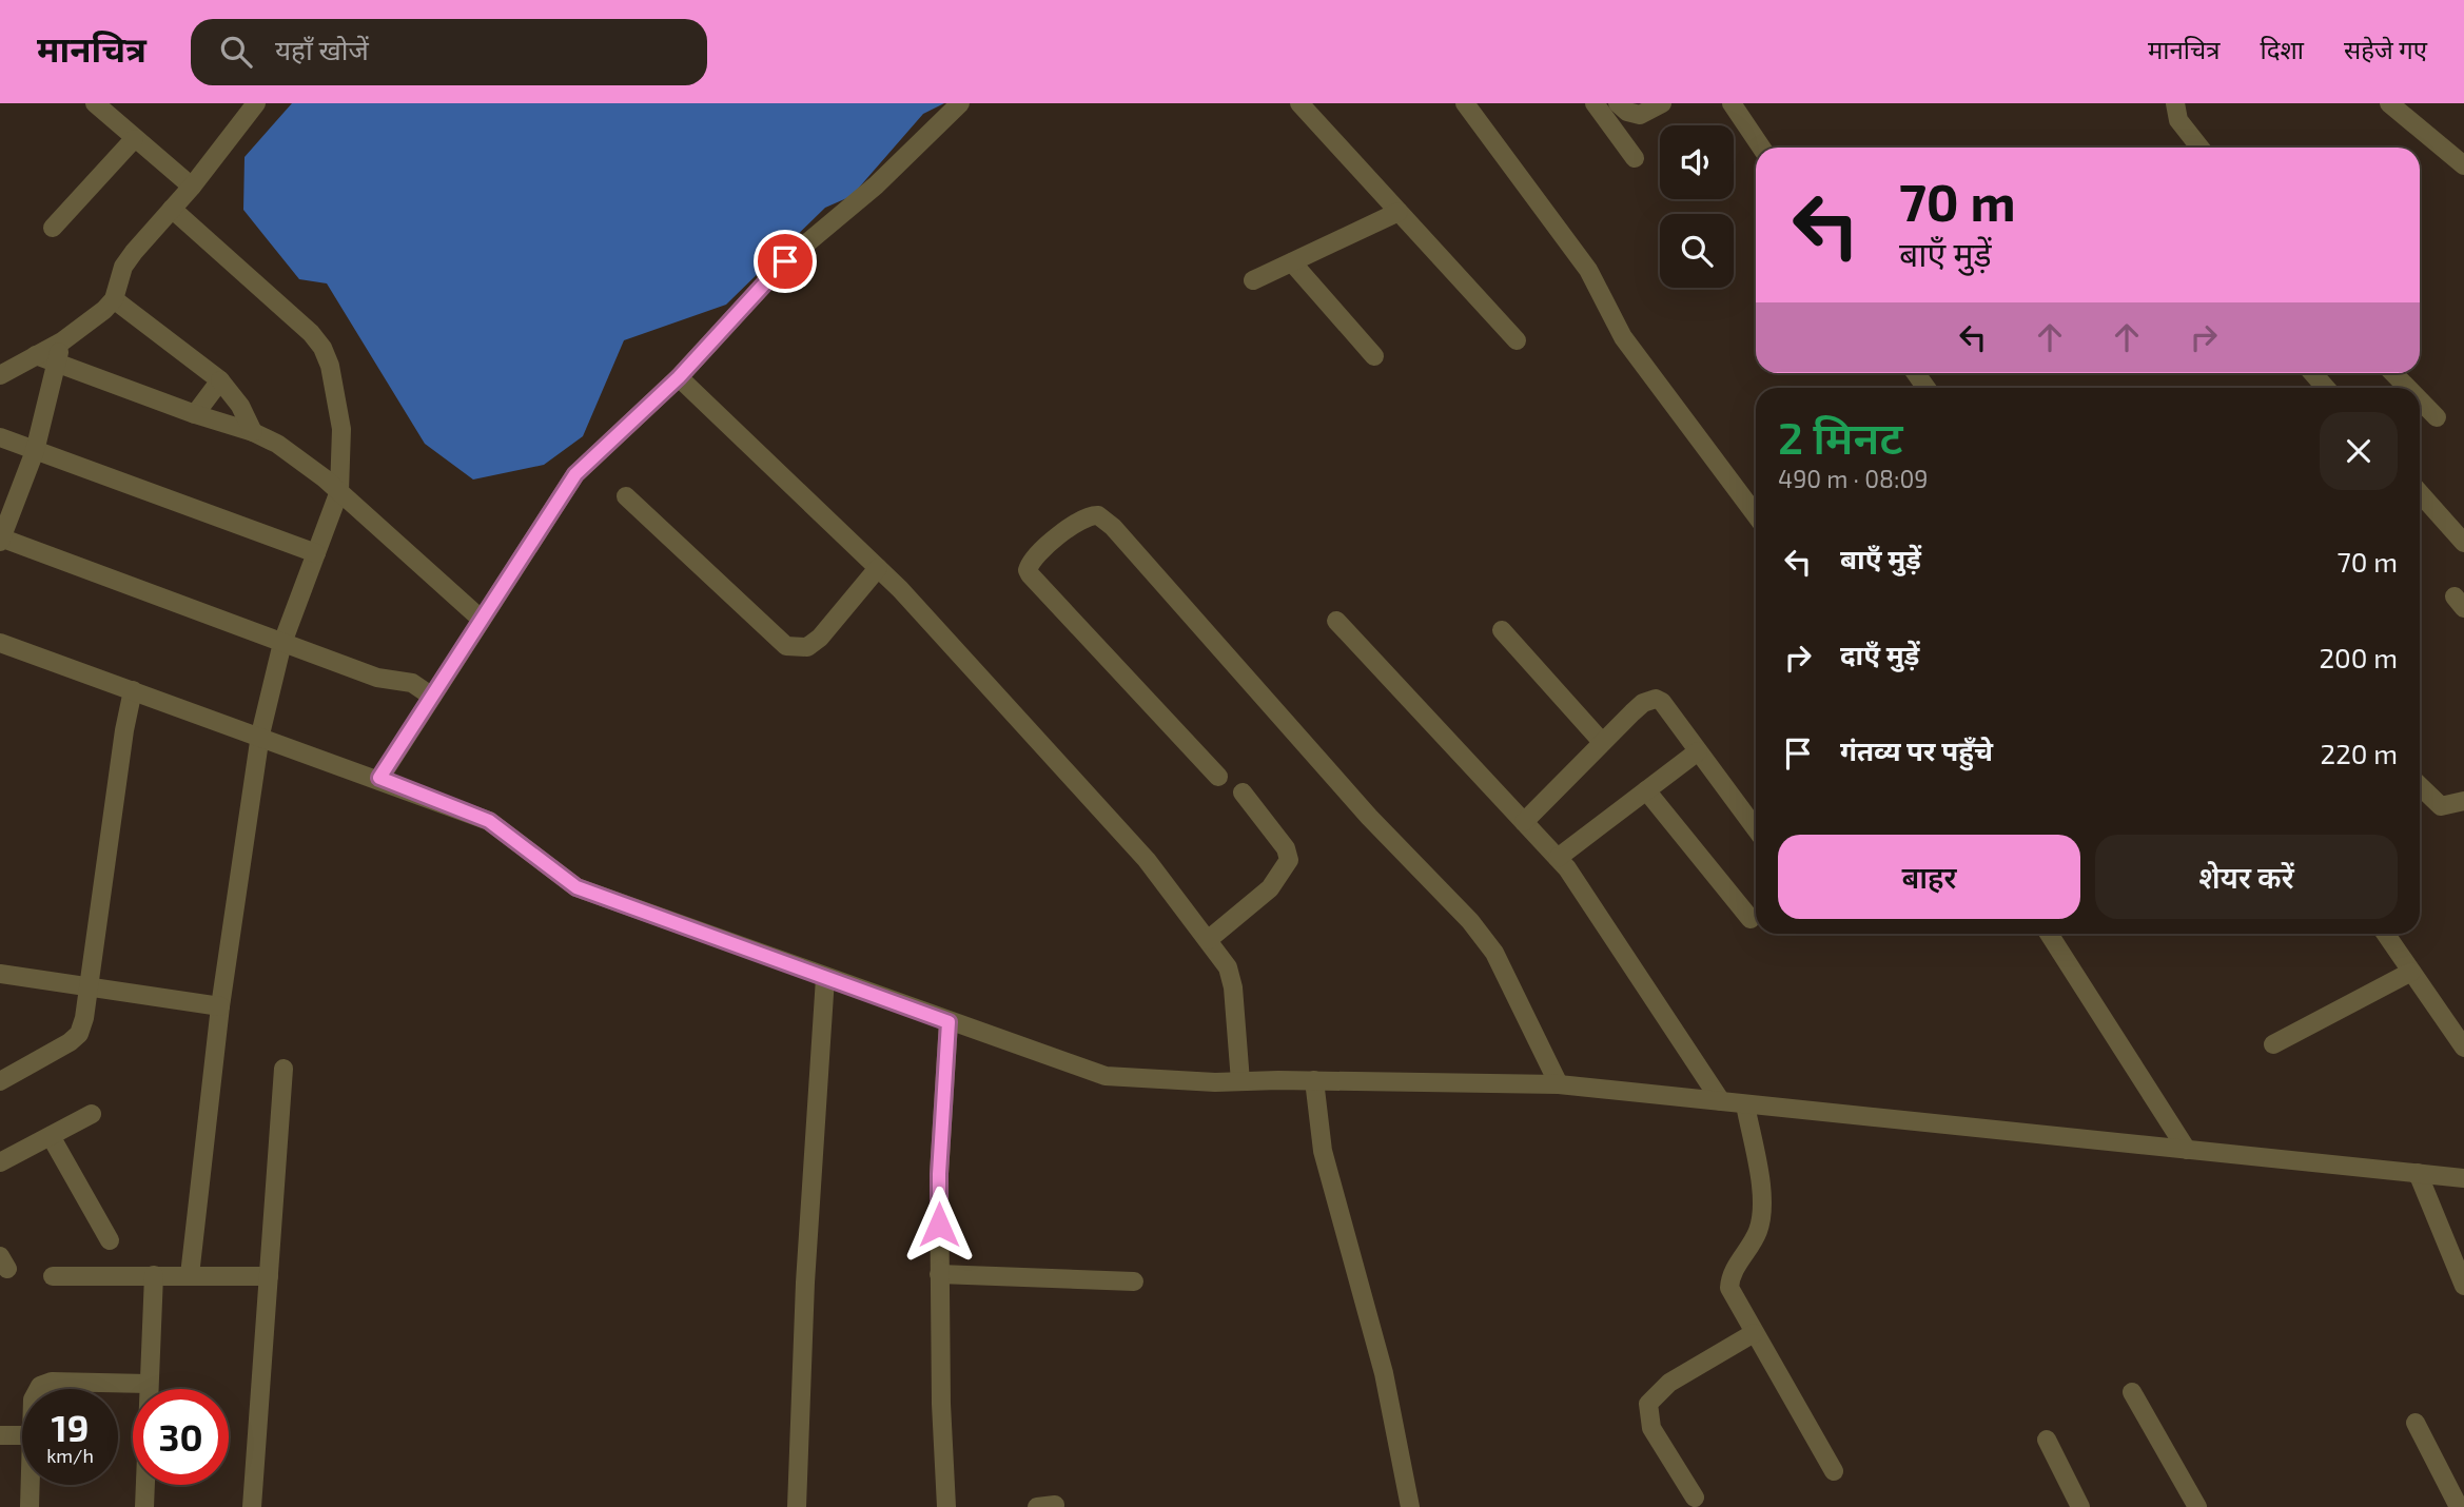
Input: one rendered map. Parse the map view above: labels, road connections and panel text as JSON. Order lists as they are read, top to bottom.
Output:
{
  "page": {
    "header": "मानचित्र",
    "search": "यहाँ खोजें",
    "nav": ["मानचित्र", "दिशा", "सहेजे गए"],
    "turn": ["70 m", "बाएँ मुड़ें"],
    "heading": ["2 मिनट", "490 m · 08:09"],
    "list": [
      {
        "name": "बाएँ मुड़ें",
        "value": "70 m"
      },
      {
        "name": "दाएँ मुड़ें",
        "value": "200 m"
      },
      {
        "name": "गंतव्य पर पहुँचे",
        "value": "220 m"
      }
    ],
    "buttons": ["बाहर", "शेयर करें"],
    "speed": "19 km/h",
    "limit": "30"
  }
}
